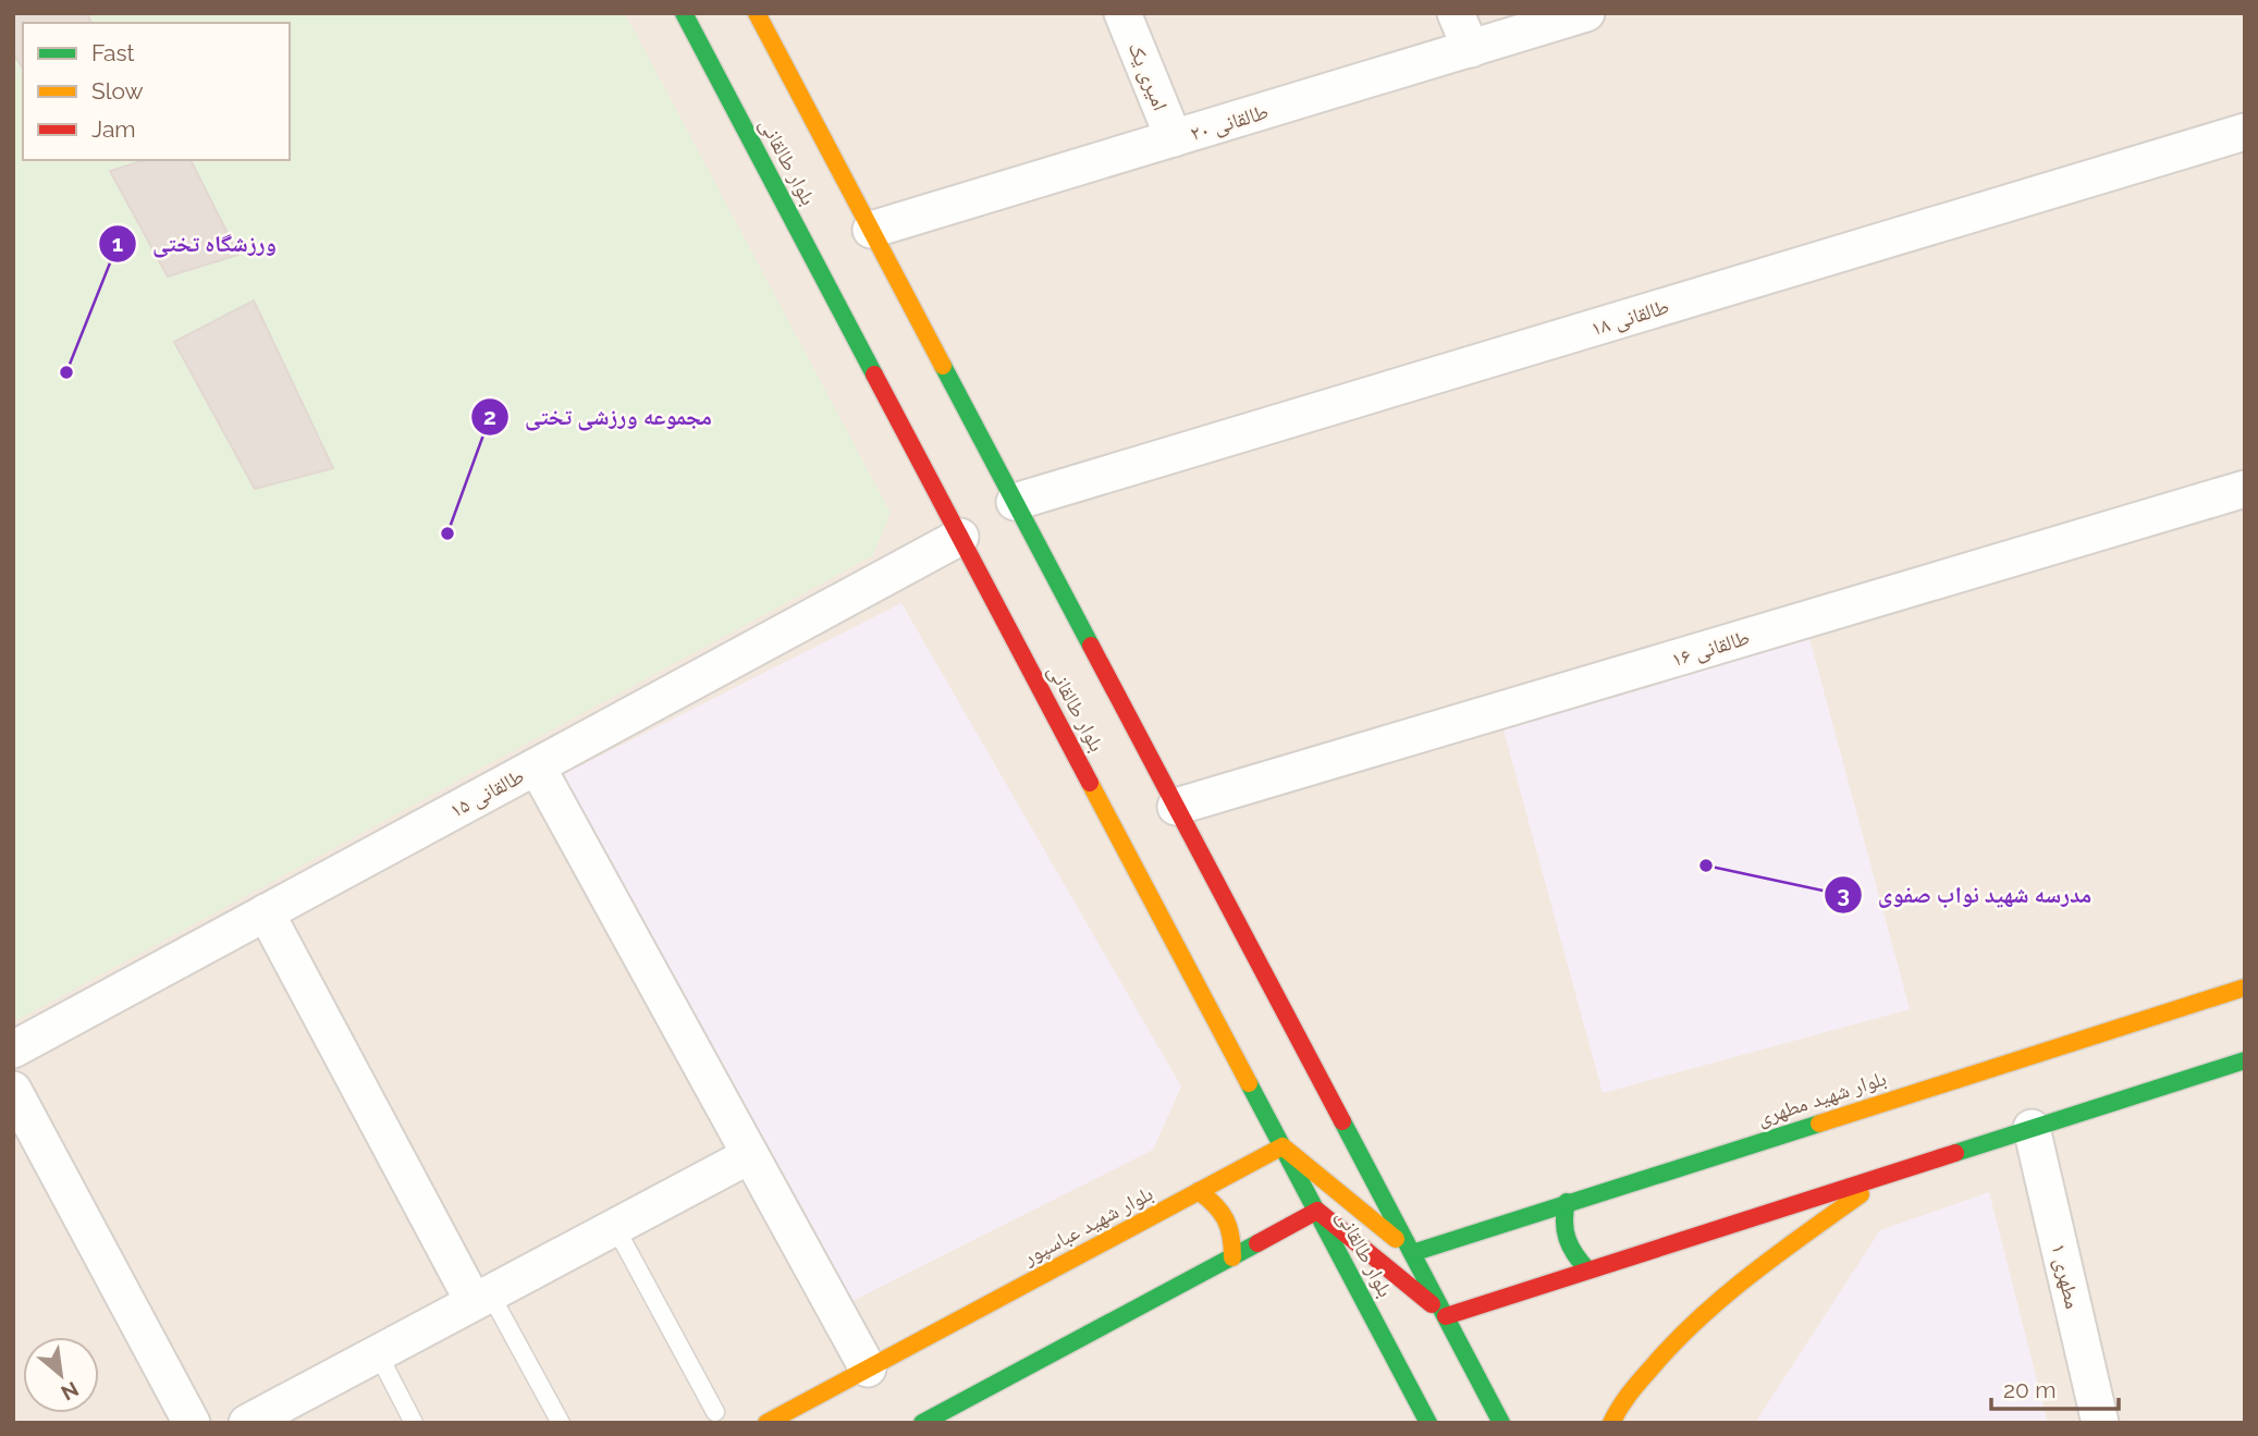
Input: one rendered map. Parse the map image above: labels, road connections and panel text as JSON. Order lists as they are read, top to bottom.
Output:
{
  "streets": {
    "main road": ["بلوار طالقانی", "بلوار شهید مطهری", "بلوار شهید عباسپور"],
    "street": [
      "امیری یک",
      "طالقانی ۲۰",
      "طالقانی ۱۸",
      "طالقانی ۱۶",
      "طالقانی ۱۵",
      "مطهری ۱"
    ]
  },
  "crossings": [
    ["امیری یک", "طالقانی ۲۰"],
    ["طالقانی ۲۰", "بلوار طالقانی"],
    ["بلوار طالقانی", "طالقانی ۱۸"],
    ["بلوار طالقانی", "طالقانی ۱۶"],
    ["بلوار طالقانی", "طالقانی ۱۵"],
    ["بلوار طالقانی", "بلوار شهید مطهری"],
    ["بلوار طالقانی", "بلوار شهید عباسپور"]
  ],
  "places": ["ورزشگاه تختی", "مجموعه ورزشی تختی", "مدرسه شهید نواب صفوی"],
  "legend": ["Fast", "Slow", "Jam"],
  "scale_bar": "20 m",
  "north": "bottom right"
}
